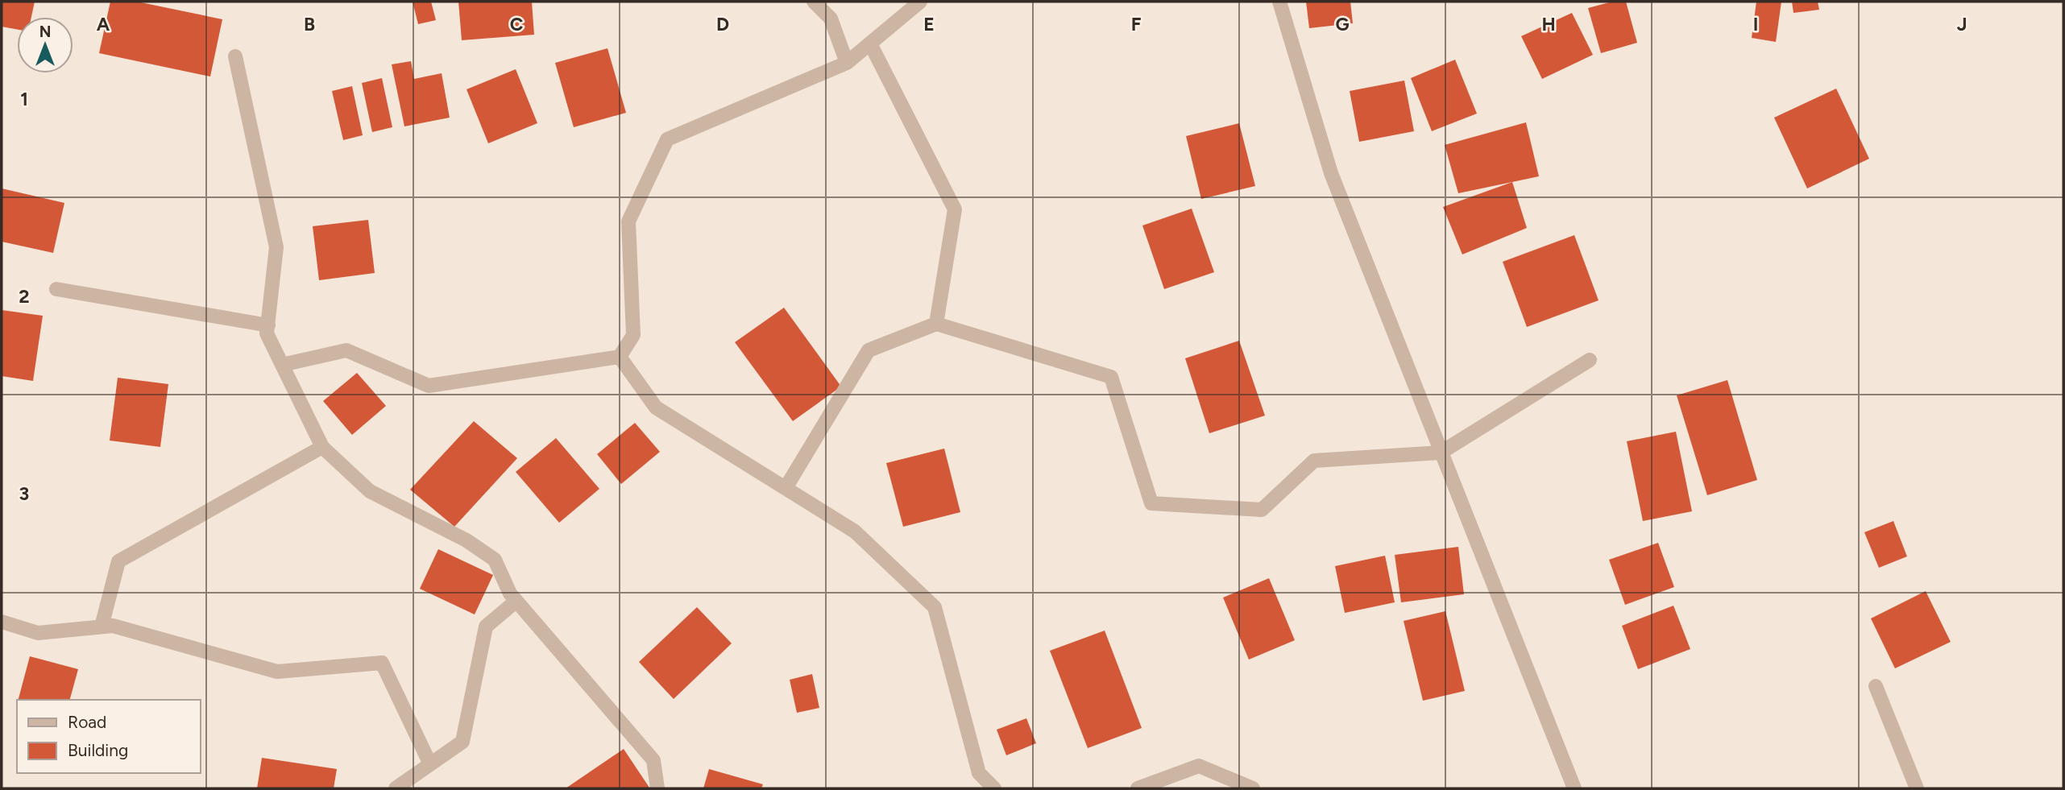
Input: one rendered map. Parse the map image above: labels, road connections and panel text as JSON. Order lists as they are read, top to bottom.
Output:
{
  "legend": ["Road", "Building"],
  "north": "top",
  "grid": {
    "columns": [
      "A",
      "B",
      "C",
      "D",
      "E",
      "F",
      "G",
      "H",
      "I",
      "J"
    ],
    "rows": ["1", "2", "3"]
  }
}
